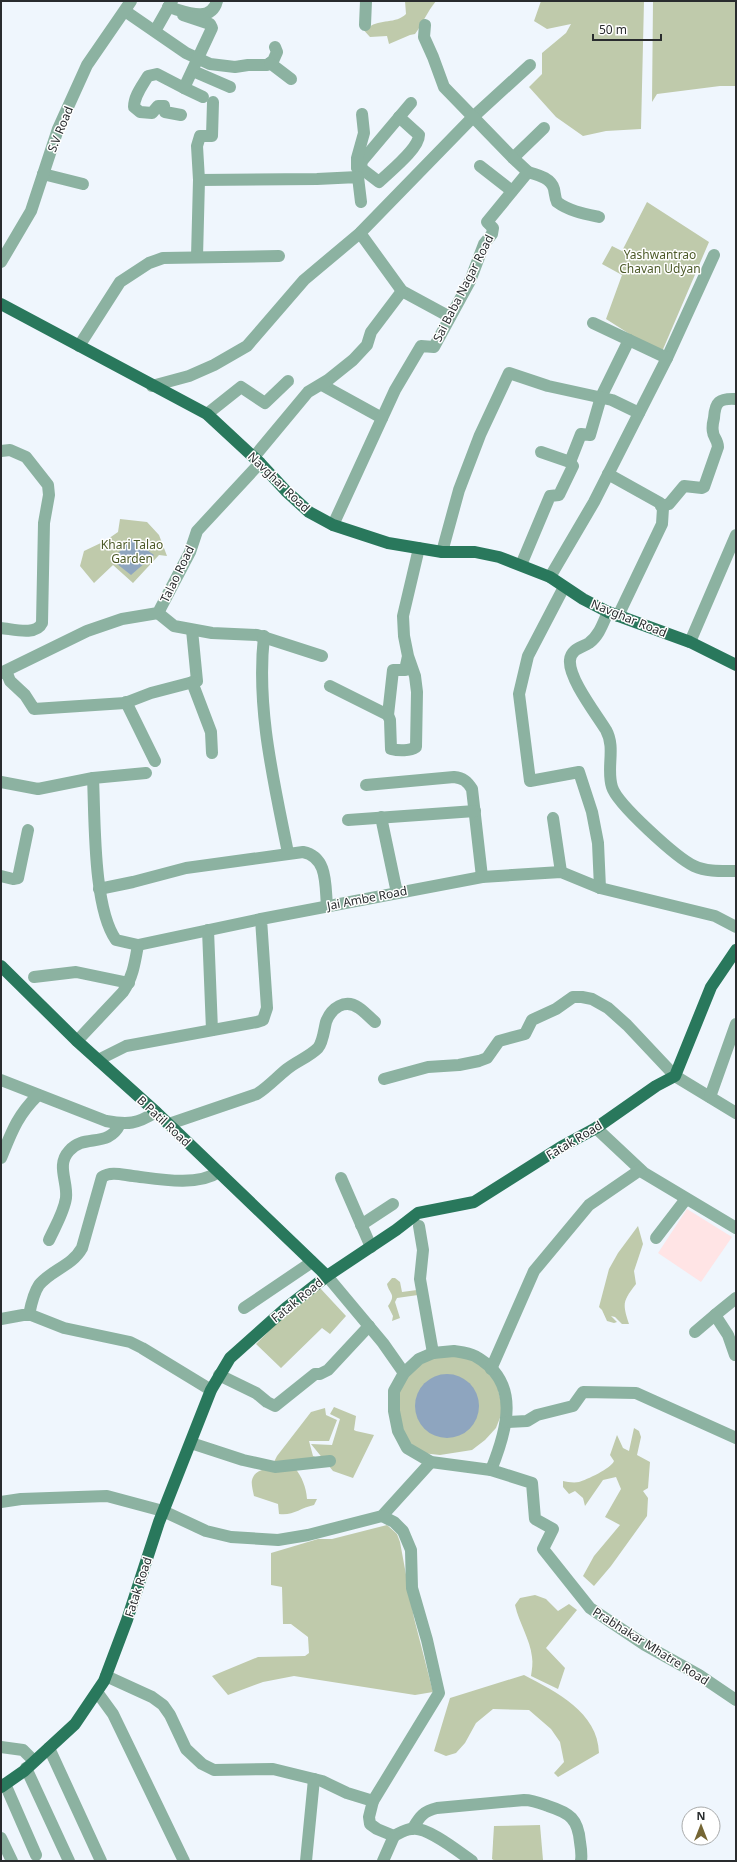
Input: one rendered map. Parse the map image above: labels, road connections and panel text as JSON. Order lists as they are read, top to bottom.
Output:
{
  "streets": {
    "main road": ["Navghar Road", "B Patil Road", "Fatak Road"],
    "street": [
      "S.V Road",
      "Sai Baba Nagar Road",
      "Talao Road",
      "Jai Ambe Road",
      "Prabhakar Mhatre Road"
    ]
  },
  "crossings": [
    ["Sai Baba Nagar Road", "Navghar Road"],
    ["Navghar Road", "Talao Road"],
    ["B Patil Road", "Fatak Road"]
  ],
  "parks": ["Yashwantrao Chavan Udyan", "Khari Talao Garden"],
  "scale_bar": "50 m",
  "north": "top"
}
